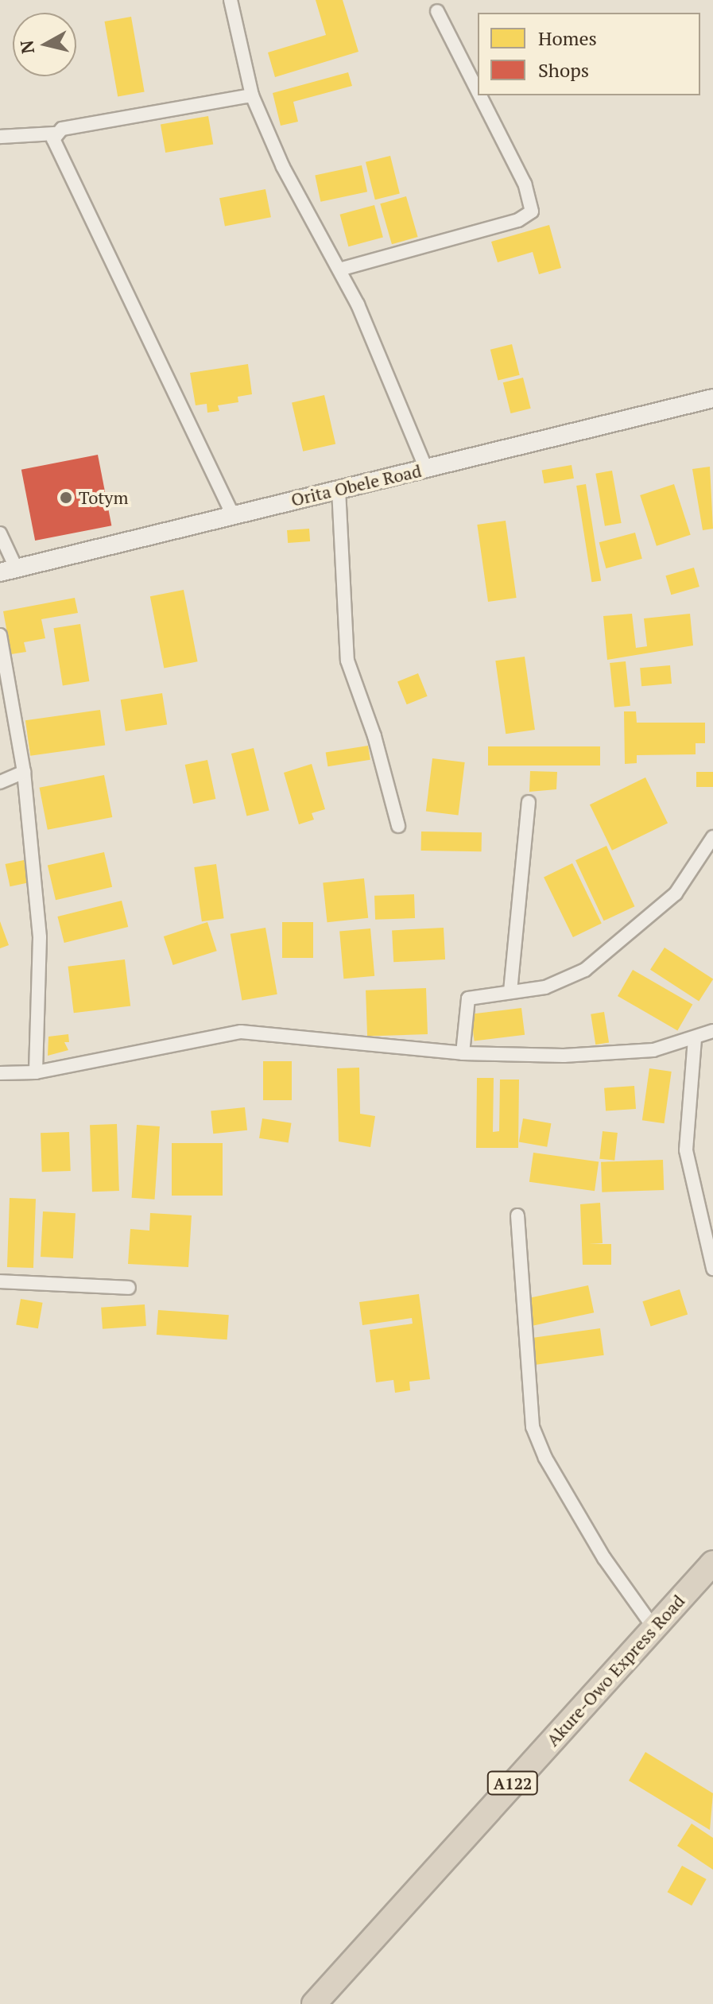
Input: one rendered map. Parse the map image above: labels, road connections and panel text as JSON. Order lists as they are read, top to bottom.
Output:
{
  "streets": {
    "highway": ["Akure-Owo Express Road", "A122"],
    "main road": ["Orita Obele Road"]
  },
  "places": ["Totym"],
  "legend": ["Homes", "Shops"],
  "north": "left"
}
